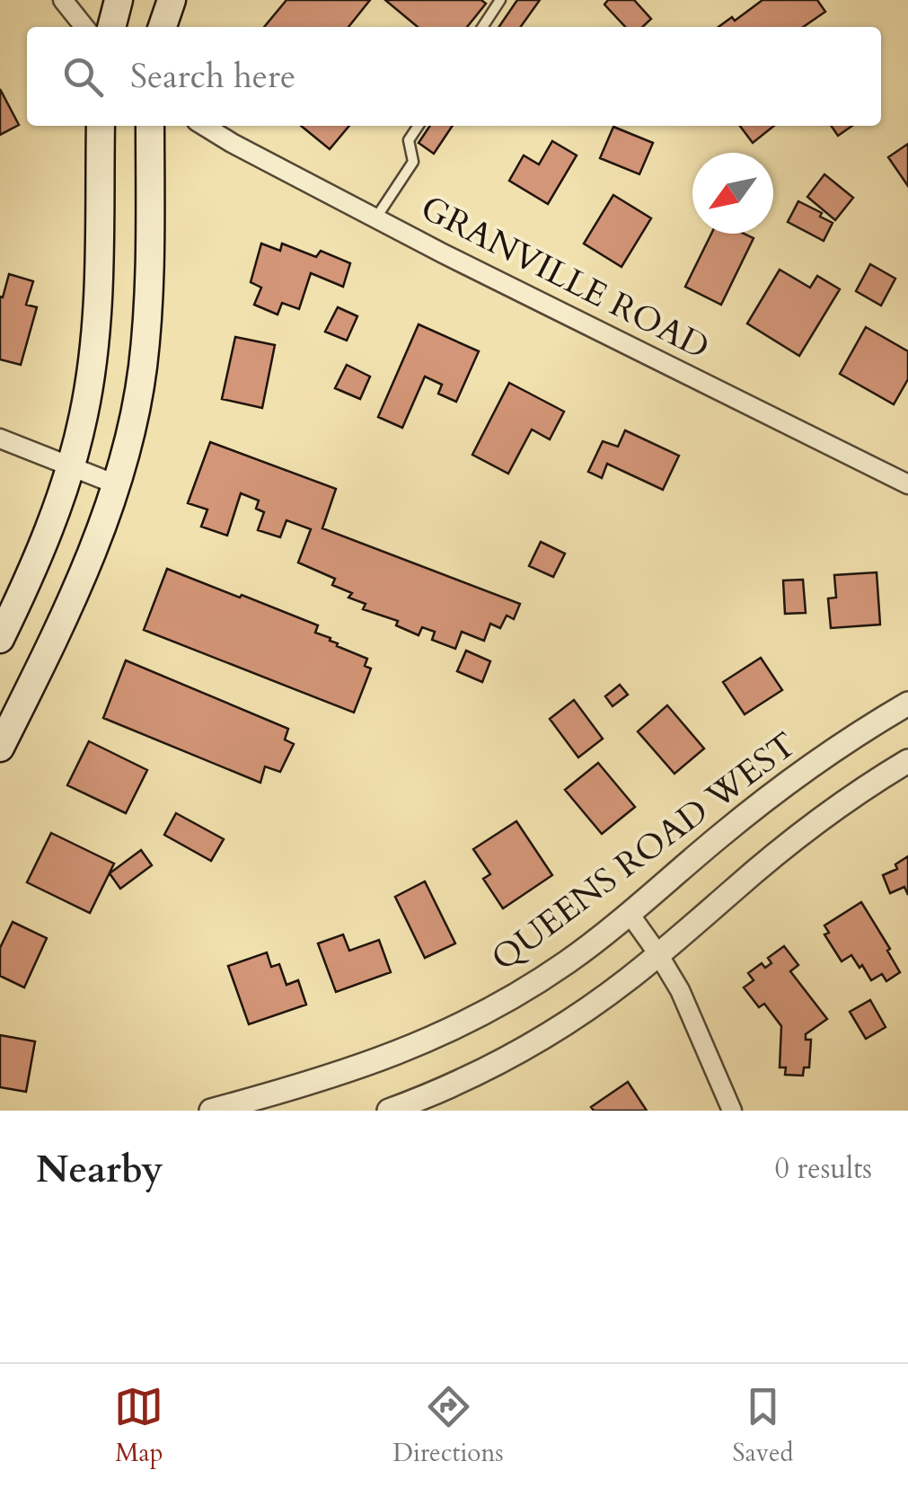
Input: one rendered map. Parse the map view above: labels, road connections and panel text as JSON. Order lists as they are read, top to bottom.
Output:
{
  "streets": {
    "street": ["GRANVILLE ROAD", "QUEENS ROAD WEST"]
  },
  "north": "bottom left",
  "page": {
    "search": "Search here",
    "heading": ["Nearby", "0 results"],
    "nav": ["Map", "Directions", "Saved"]
  }
}
